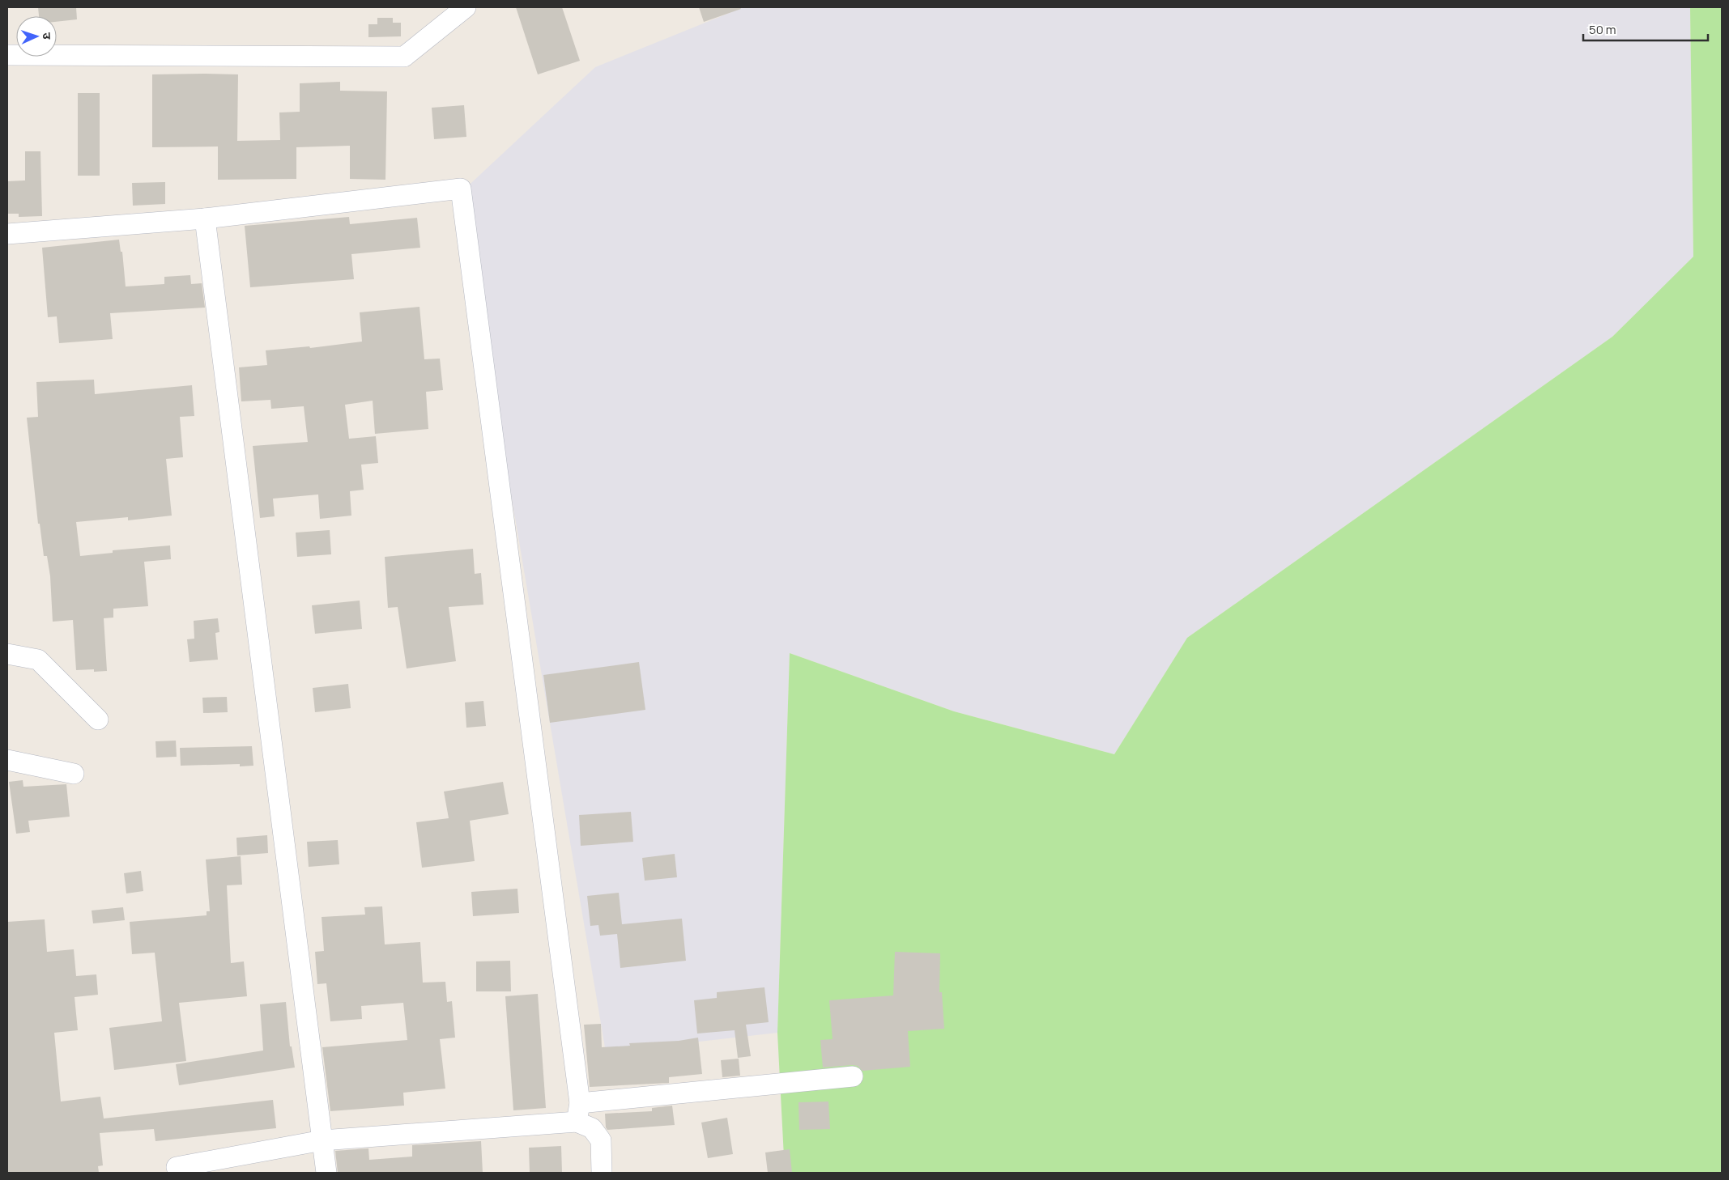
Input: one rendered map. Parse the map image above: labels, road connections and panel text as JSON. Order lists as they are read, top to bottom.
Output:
{
  "scale_bar": "50 m",
  "north": "right"
}
